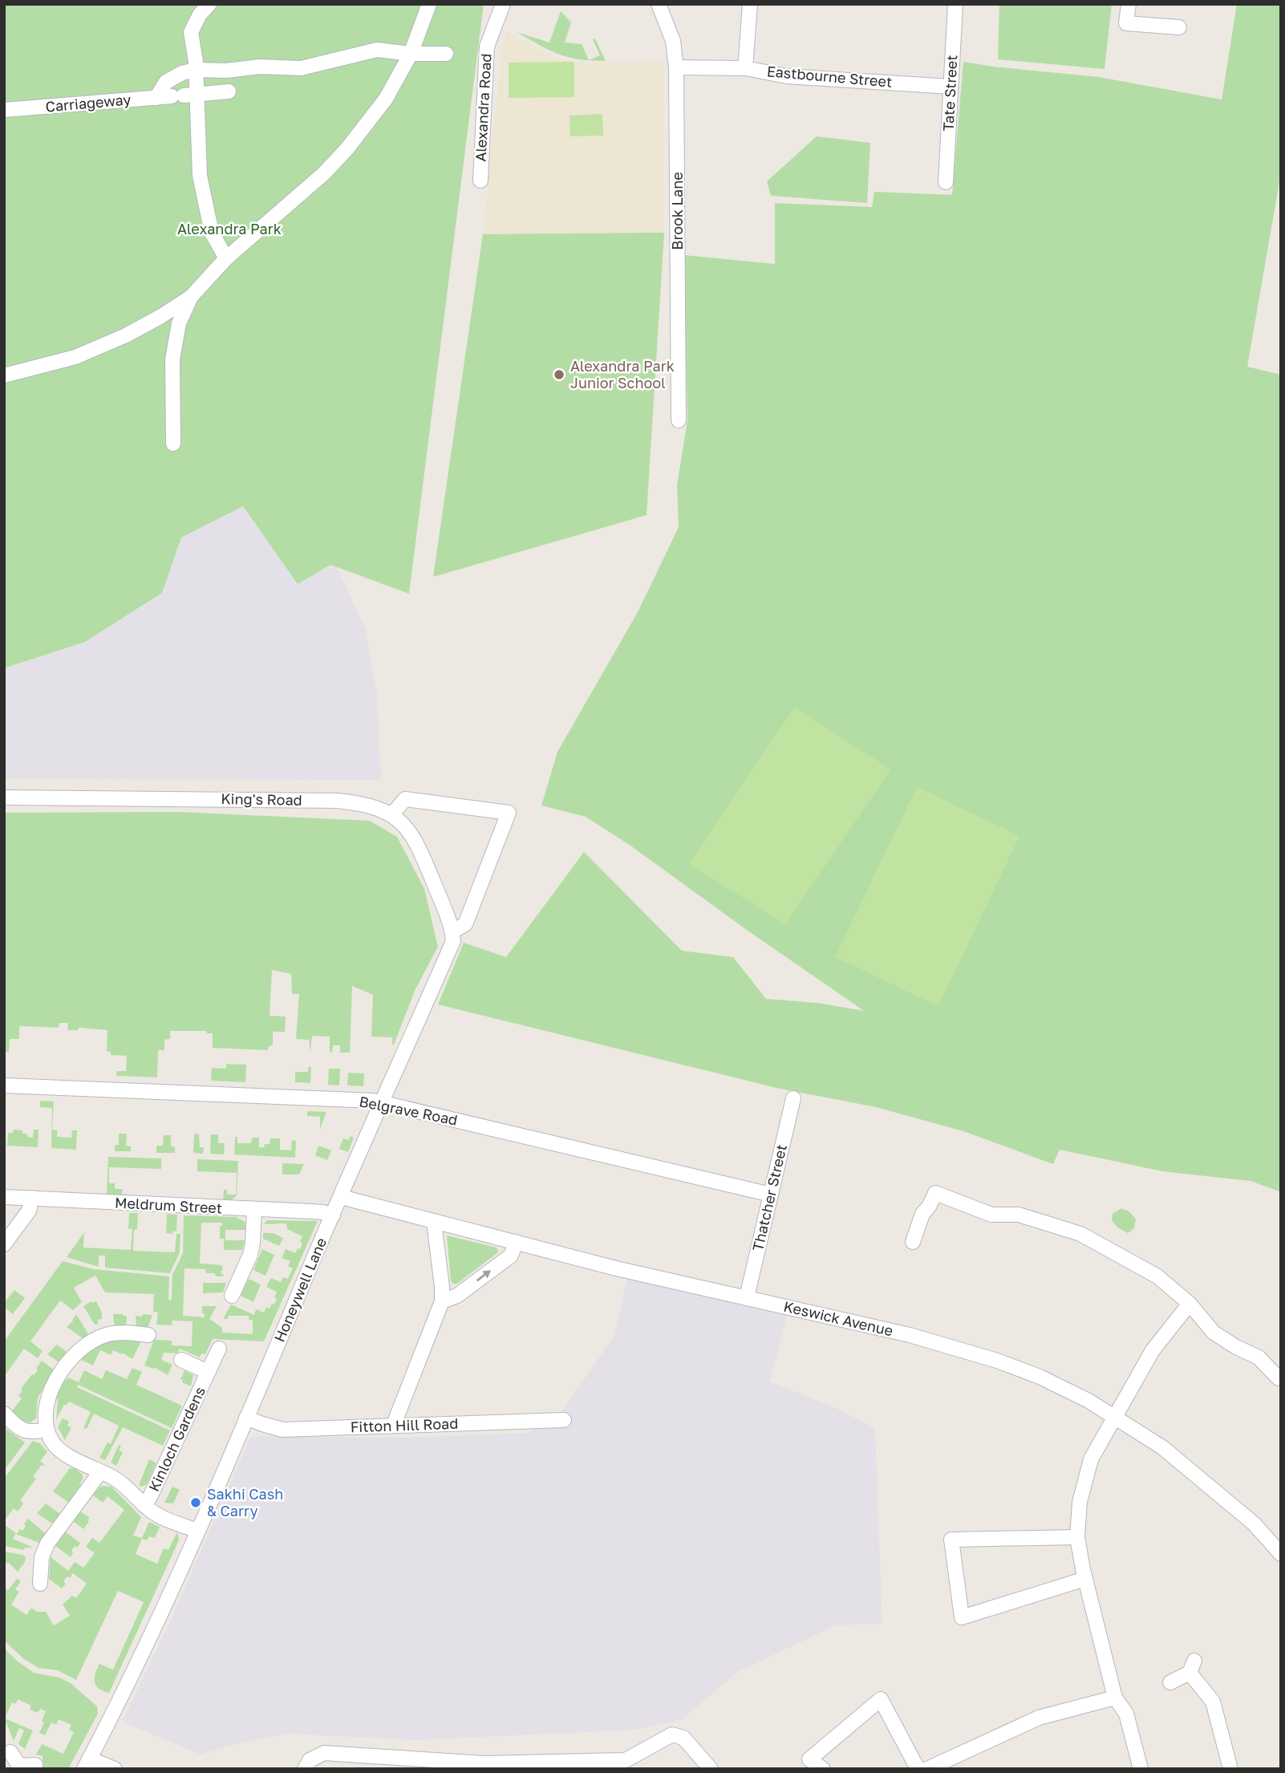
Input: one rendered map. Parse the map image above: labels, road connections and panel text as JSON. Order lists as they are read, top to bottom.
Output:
{
  "streets": {
    "street": [
      "Eastbourne Street",
      "Tate Street",
      "Carriageway",
      "Alexandra Road",
      "Brook Lane",
      "King's Road",
      "Belgrave Road",
      "Thatcher Street",
      "Meldrum Street",
      "Honeywell Lane",
      "Keswick Avenue",
      "Fitton Hill Road",
      "Kinloch Gardens"
    ]
  },
  "crossings": [
    ["Eastbourne Street", "Tate Street"],
    ["Eastbourne Street", "Brook Lane"],
    ["King's Road", "Honeywell Lane"],
    ["Belgrave Road", "Thatcher Street"],
    ["Belgrave Road", "Honeywell Lane"],
    ["Thatcher Street", "Keswick Avenue"],
    ["Meldrum Street", "Honeywell Lane"],
    ["Honeywell Lane", "Keswick Avenue"],
    ["Honeywell Lane", "Fitton Hill Road"]
  ],
  "parks": ["Alexandra Park"],
  "places": ["Alexandra Park Junior School", "Sakhi Cash & Carry"]
}
